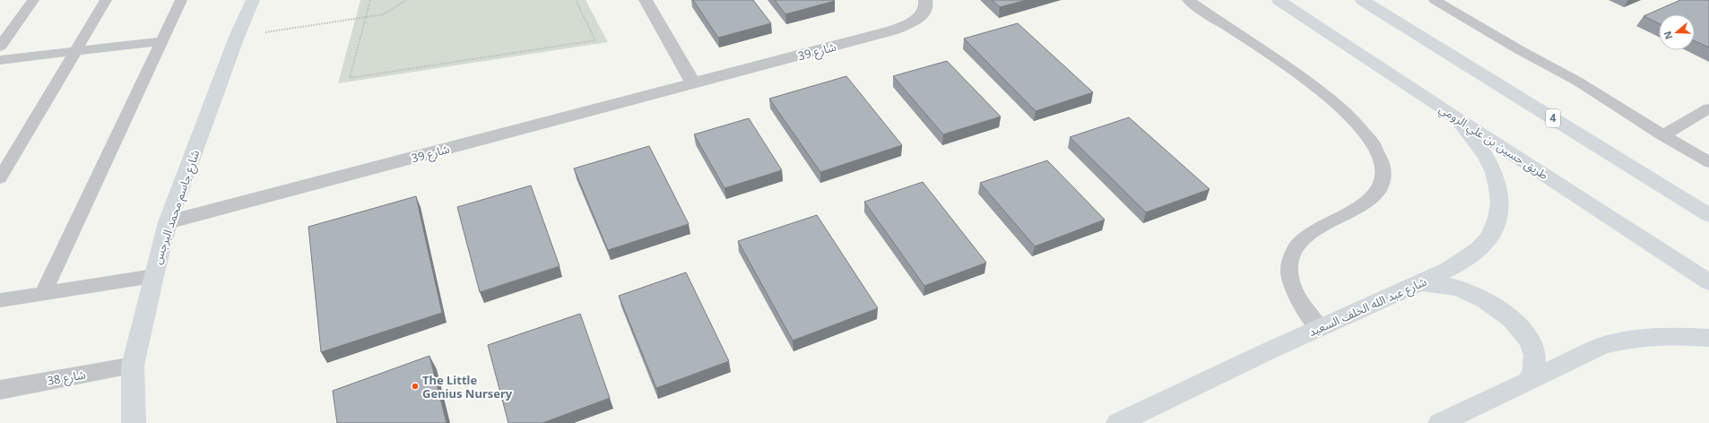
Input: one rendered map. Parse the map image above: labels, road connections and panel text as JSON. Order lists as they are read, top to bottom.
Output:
{
  "streets": {
    "main road": [
      "4",
      "طريق حسين بن علي الرومي",
      "شارع جاسم محمد البرجس",
      "شارع عبد الله الخلف السعيد"
    ],
    "street": ["شارع 39", "شارع 38"]
  },
  "crossings": [
    ["شارع 39", "شارع جاسم محمد البرجس"],
    ["طريق حسين بن علي الرومي", "شارع عبد الله الخلف السعيد"],
    ["شارع جاسم محمد البرجس", "شارع 38"]
  ],
  "places": ["The Little Genius Nursery"],
  "north": "left"
}
